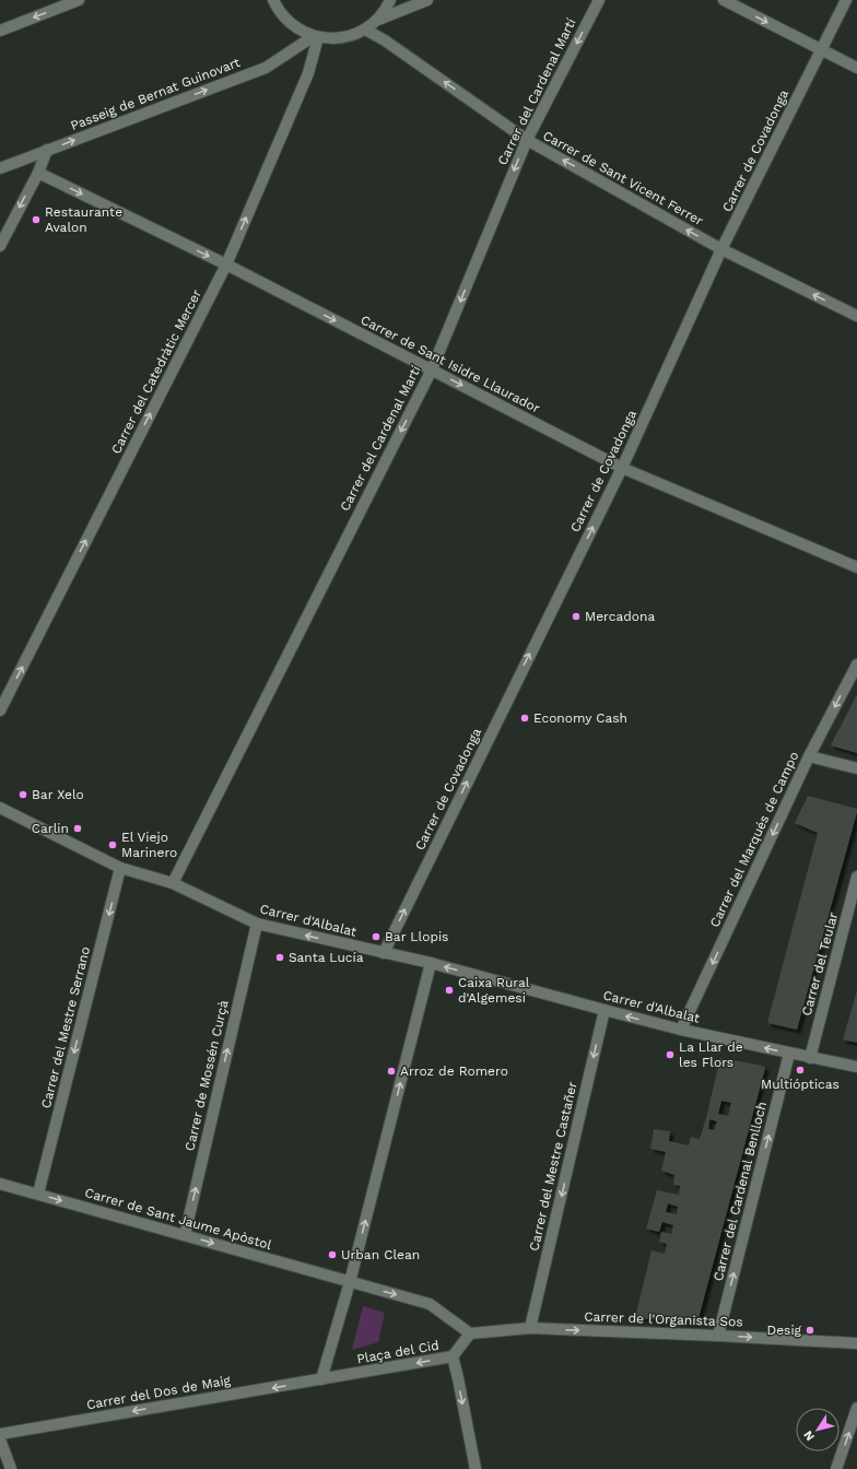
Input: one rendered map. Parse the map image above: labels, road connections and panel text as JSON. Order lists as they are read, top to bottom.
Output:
{
  "streets": {
    "street": [
      "Carrer del Cardenal Martí",
      "Passeig de Bernat Guinovart",
      "Carrer de Covadonga",
      "Carrer de Sant Vicent Ferrer",
      "Carrer de Sant Isidre Llaurador",
      "Carrer del Catedràtic Mercer",
      "Carrer del Marqués de Campo",
      "Carrer d'Albalat",
      "Carrer del Teular",
      "Carrer del Mestre Serrano",
      "Carrer de Mossén Curçà",
      "Carrer del Mestre Castañer",
      "Carrer del Cardenal Benlloch",
      "Carrer de Sant Jaume Apòstol",
      "Carrer de l'Organista Sos",
      "Plaça del Cid",
      "Carrer del Dos de Maig"
    ]
  },
  "crossings": [
    ["Carrer del Cardenal Martí", "Carrer de Sant Vicent Ferrer"],
    ["Carrer del Cardenal Martí", "Carrer de Sant Isidre Llaurador"],
    ["Carrer del Cardenal Martí", "Carrer d'Albalat"],
    ["Passeig de Bernat Guinovart", "Carrer del Catedràtic Mercer"],
    ["Carrer de Covadonga", "Carrer de Sant Vicent Ferrer"],
    ["Carrer de Covadonga", "Carrer de Sant Isidre Llaurador"],
    ["Carrer de Covadonga", "Carrer d'Albalat"],
    ["Carrer de Sant Isidre Llaurador", "Carrer del Catedràtic Mercer"],
    ["Carrer del Marqués de Campo", "Carrer d'Albalat"],
    ["Carrer d'Albalat", "Carrer del Teular"],
    ["Carrer d'Albalat", "Carrer del Mestre Serrano"],
    ["Carrer d'Albalat", "Carrer de Mossén Curçà"],
    ["Carrer d'Albalat", "Carrer del Mestre Castañer"],
    ["Carrer d'Albalat", "Carrer del Cardenal Benlloch"],
    ["Carrer del Mestre Serrano", "Carrer de Sant Jaume Apòstol"],
    ["Carrer de Mossén Curçà", "Carrer de Sant Jaume Apòstol"],
    ["Carrer del Mestre Castañer", "Carrer de l'Organista Sos"],
    ["Carrer del Cardenal Benlloch", "Carrer de l'Organista Sos"],
    ["Carrer de l'Organista Sos", "Plaça del Cid"],
    ["Plaça del Cid", "Carrer del Dos de Maig"]
  ],
  "one_way": [
    "Carrer del Cardenal Martí",
    "Passeig de Bernat Guinovart",
    "Carrer de Covadonga",
    "Carrer de Sant Vicent Ferrer",
    "Carrer de Sant Isidre Llaurador",
    "Carrer del Catedràtic Mercer",
    "Carrer del Marqués de Campo",
    "Carrer d'Albalat",
    "Carrer del Mestre Serrano",
    "Carrer de Mossén Curçà",
    "Carrer del Mestre Castañer",
    "Carrer del Cardenal Benlloch",
    "Carrer de Sant Jaume Apòstol",
    "Carrer de l'Organista Sos",
    "Plaça del Cid",
    "Carrer del Dos de Maig"
  ],
  "places": [
    "Restaurante Avalon",
    "Mercadona",
    "Economy Cash",
    "Bar Xelo",
    "Carlin",
    "El Viejo Marinero",
    "Bar Llopis",
    "Santa Lucía",
    "Caixa Rural d'Algemesi",
    "La Llar de les Flors",
    "Multiópticas",
    "Arroz de Romero",
    "Urban Clean",
    "Desig"
  ],
  "north": "bottom left"
}
